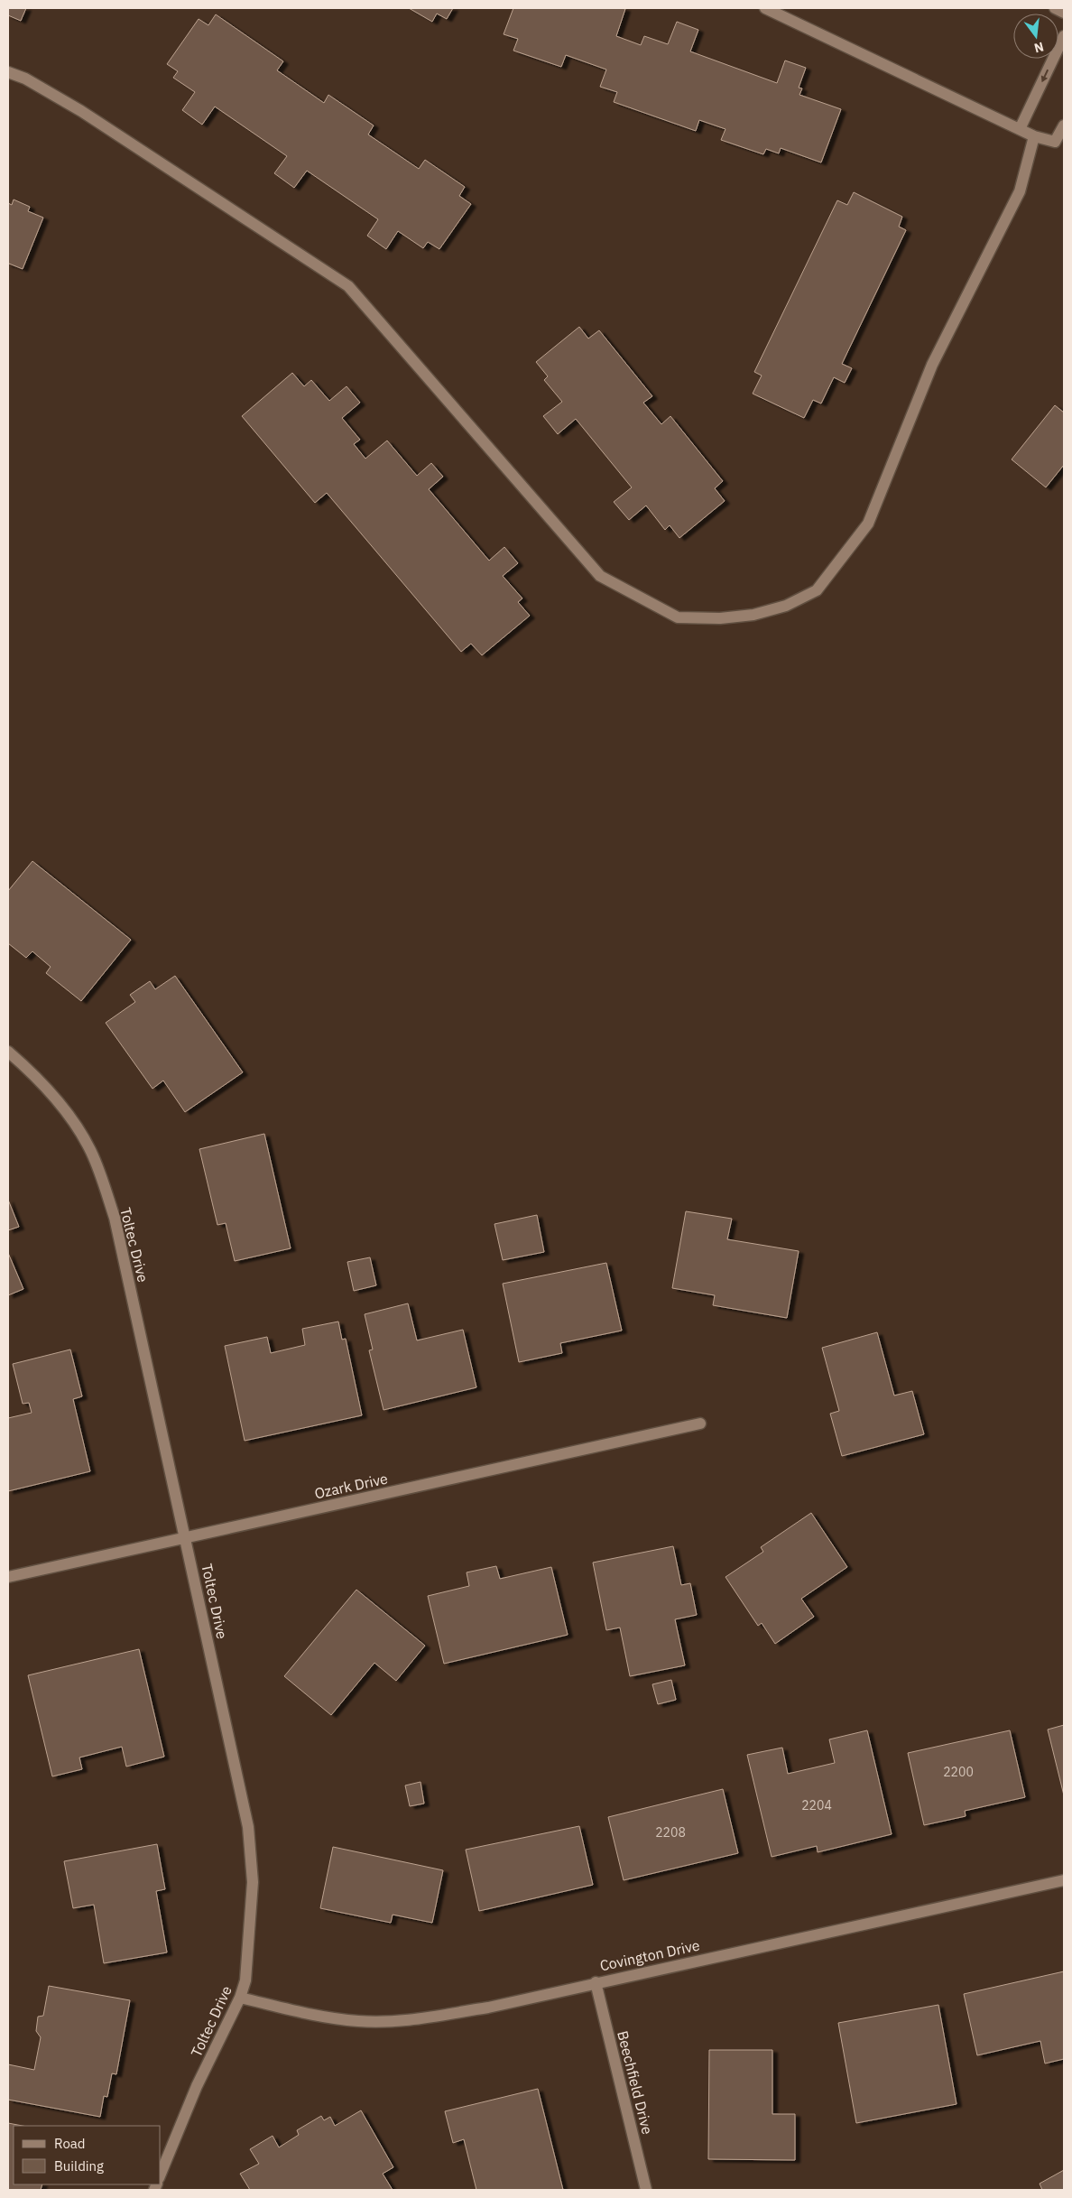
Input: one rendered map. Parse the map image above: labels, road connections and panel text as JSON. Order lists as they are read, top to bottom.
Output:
{
  "streets": {
    "street": [
      "Toltec Drive",
      "Ozark Drive",
      "Covington Drive",
      "Beechfield Drive"
    ]
  },
  "crossings": [
    ["Toltec Drive", "Ozark Drive"],
    ["Toltec Drive", "Covington Drive"],
    ["Covington Drive", "Beechfield Drive"]
  ],
  "house_numbers": ["2200", "2204", "2208"],
  "legend": ["Road", "Building"],
  "north": "bottom"
}
